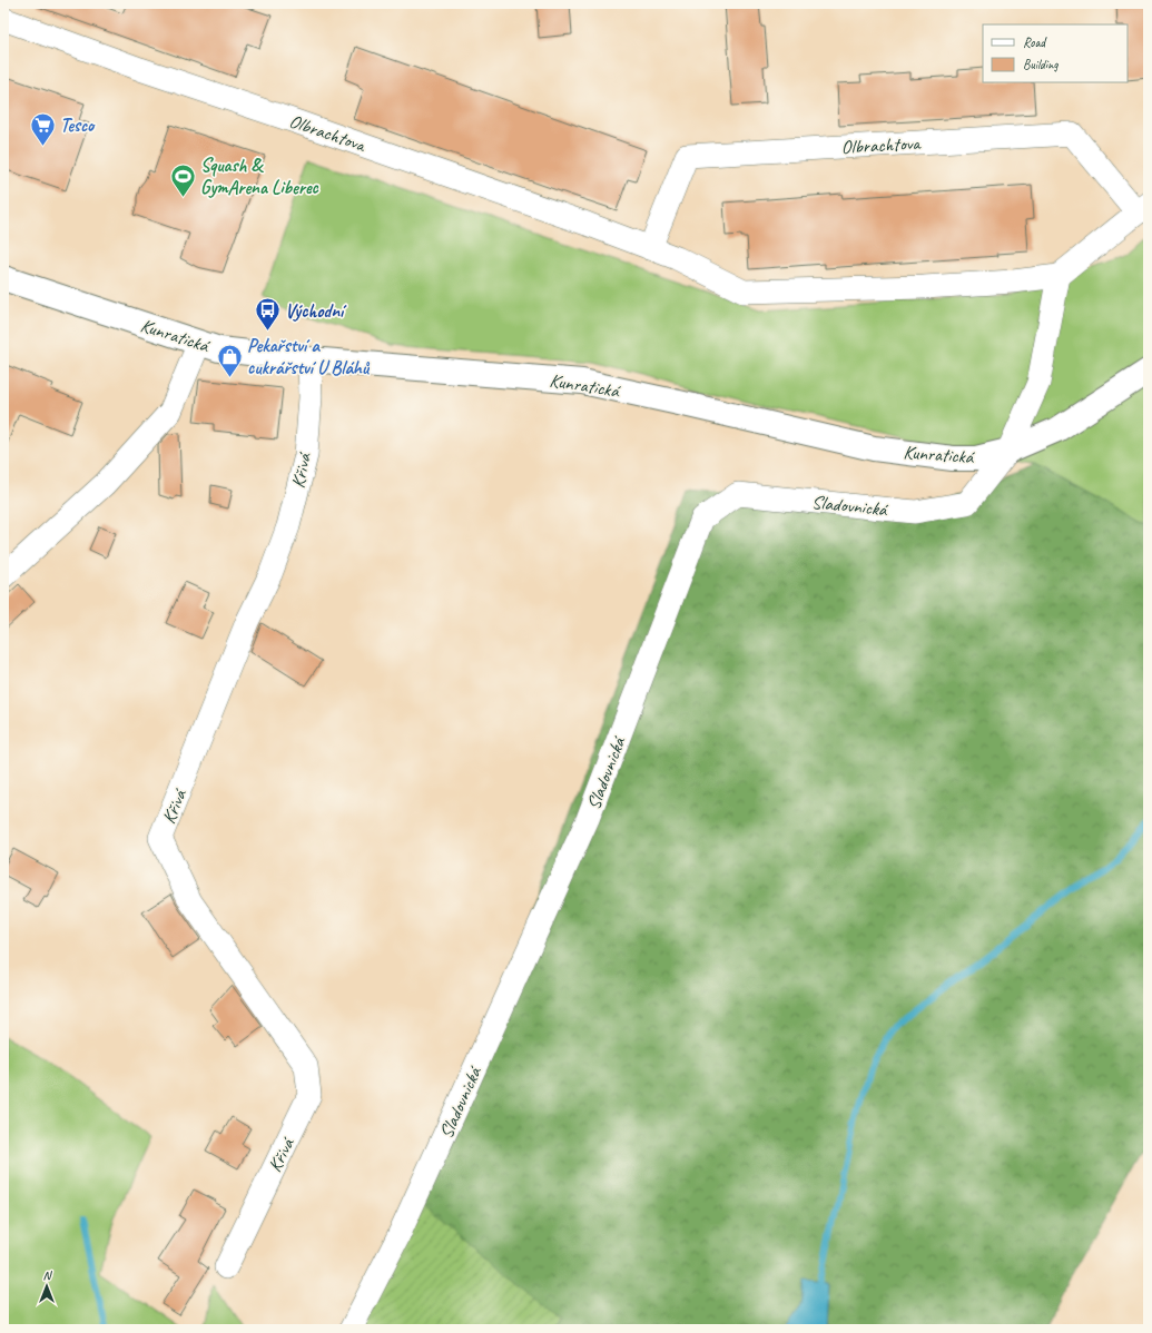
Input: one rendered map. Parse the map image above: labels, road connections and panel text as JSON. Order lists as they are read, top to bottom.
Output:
{
  "streets": {
    "street": [
      "Olbrachtova",
      "Kunratická",
      "Křivá",
      "Sladovnická"
    ]
  },
  "crossings": [
    ["Kunratická", "Křivá"],
    ["Kunratická", "Sladovnická"]
  ],
  "places": {
    "supermarket": ["Tesco"],
    "sports": ["Squash & GymArena Liberec"],
    "bus stop": ["Východní"],
    "shop": ["Pekařství a cukrářství U Bláhů"]
  },
  "legend": ["Road", "Building"],
  "north": "top"
}
